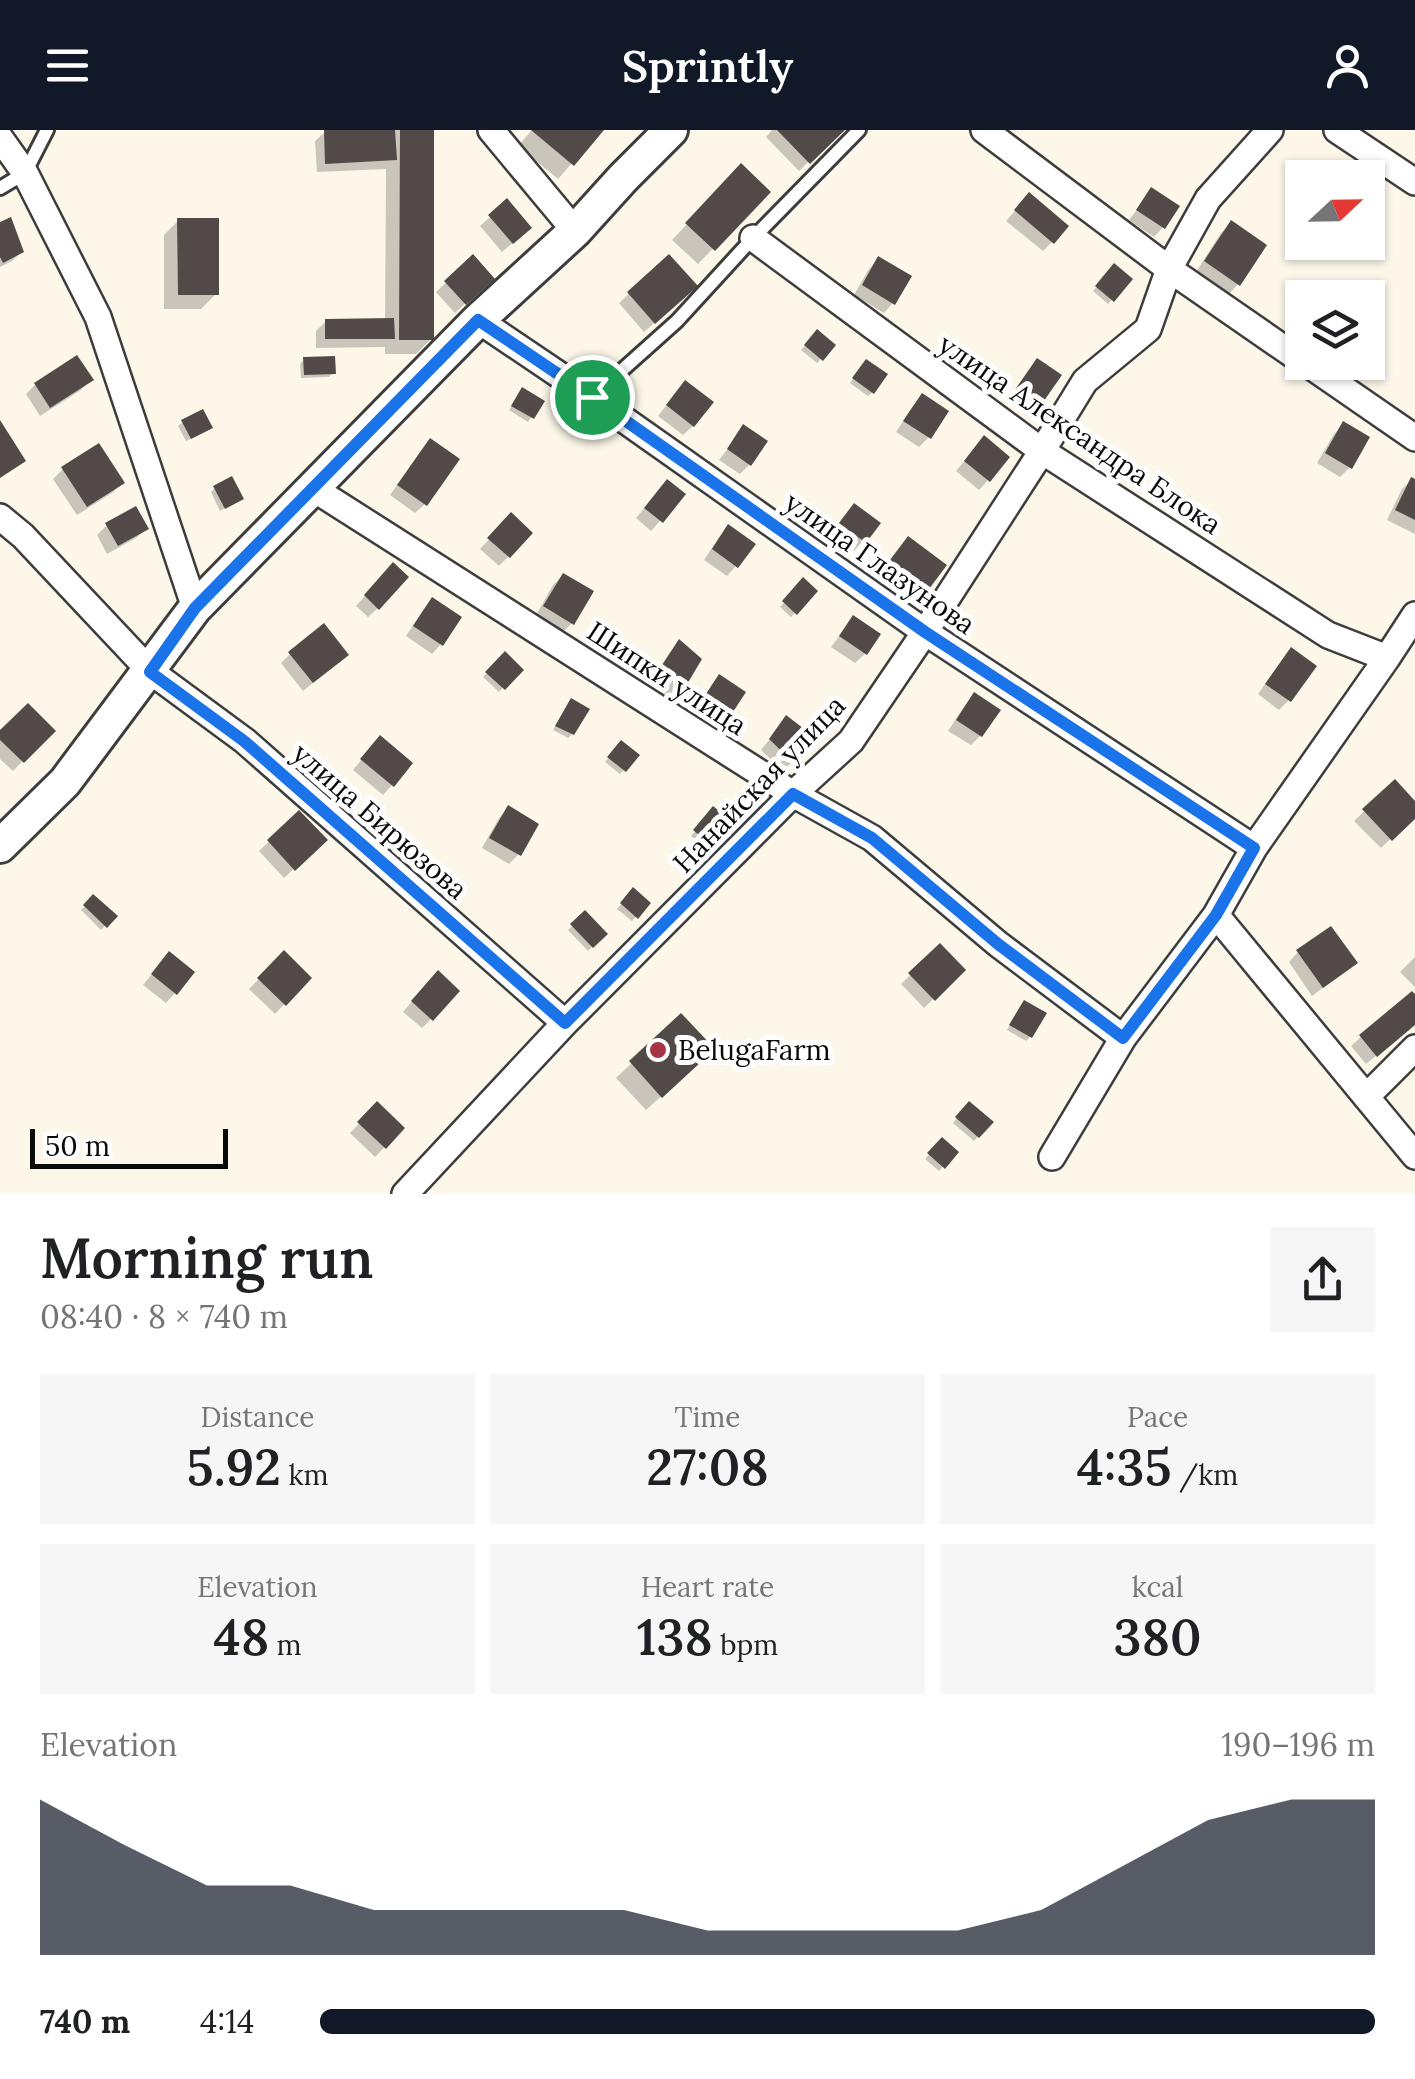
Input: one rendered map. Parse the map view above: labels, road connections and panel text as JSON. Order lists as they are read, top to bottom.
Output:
{
  "streets": {
    "street": [
      "улица Александра Блока",
      "улица Глазунова",
      "Шипки улица",
      "Нанайская улица",
      "улица Бирюзова"
    ]
  },
  "crossings": [
    ["улица Александра Блока", "Нанайская улица"],
    ["улица Глазунова", "Нанайская улица"],
    ["Шипки улица", "Нанайская улица"],
    ["Нанайская улица", "улица Бирюзова"]
  ],
  "places": ["BelugaFarm"],
  "scale_bar": "50 m",
  "north": "right",
  "page": {
    "header": "Sprintly",
    "scale": "50 m",
    "heading": ["Morning run", "08:40 · 8 × 740 m"],
    "stats": [
      ["Distance", "5.92 km"],
      ["Time", "27:08"],
      ["Pace", "4:35 /km"],
      ["Elevation", "48 m"],
      ["Heart rate", "138 bpm"],
      ["kcal", "380"]
    ],
    "chart": ["Elevation", "190–196 m"],
    "list": [
      {
        "name": "740 m",
        "note": "4:14"
      }
    ]
  }
}
